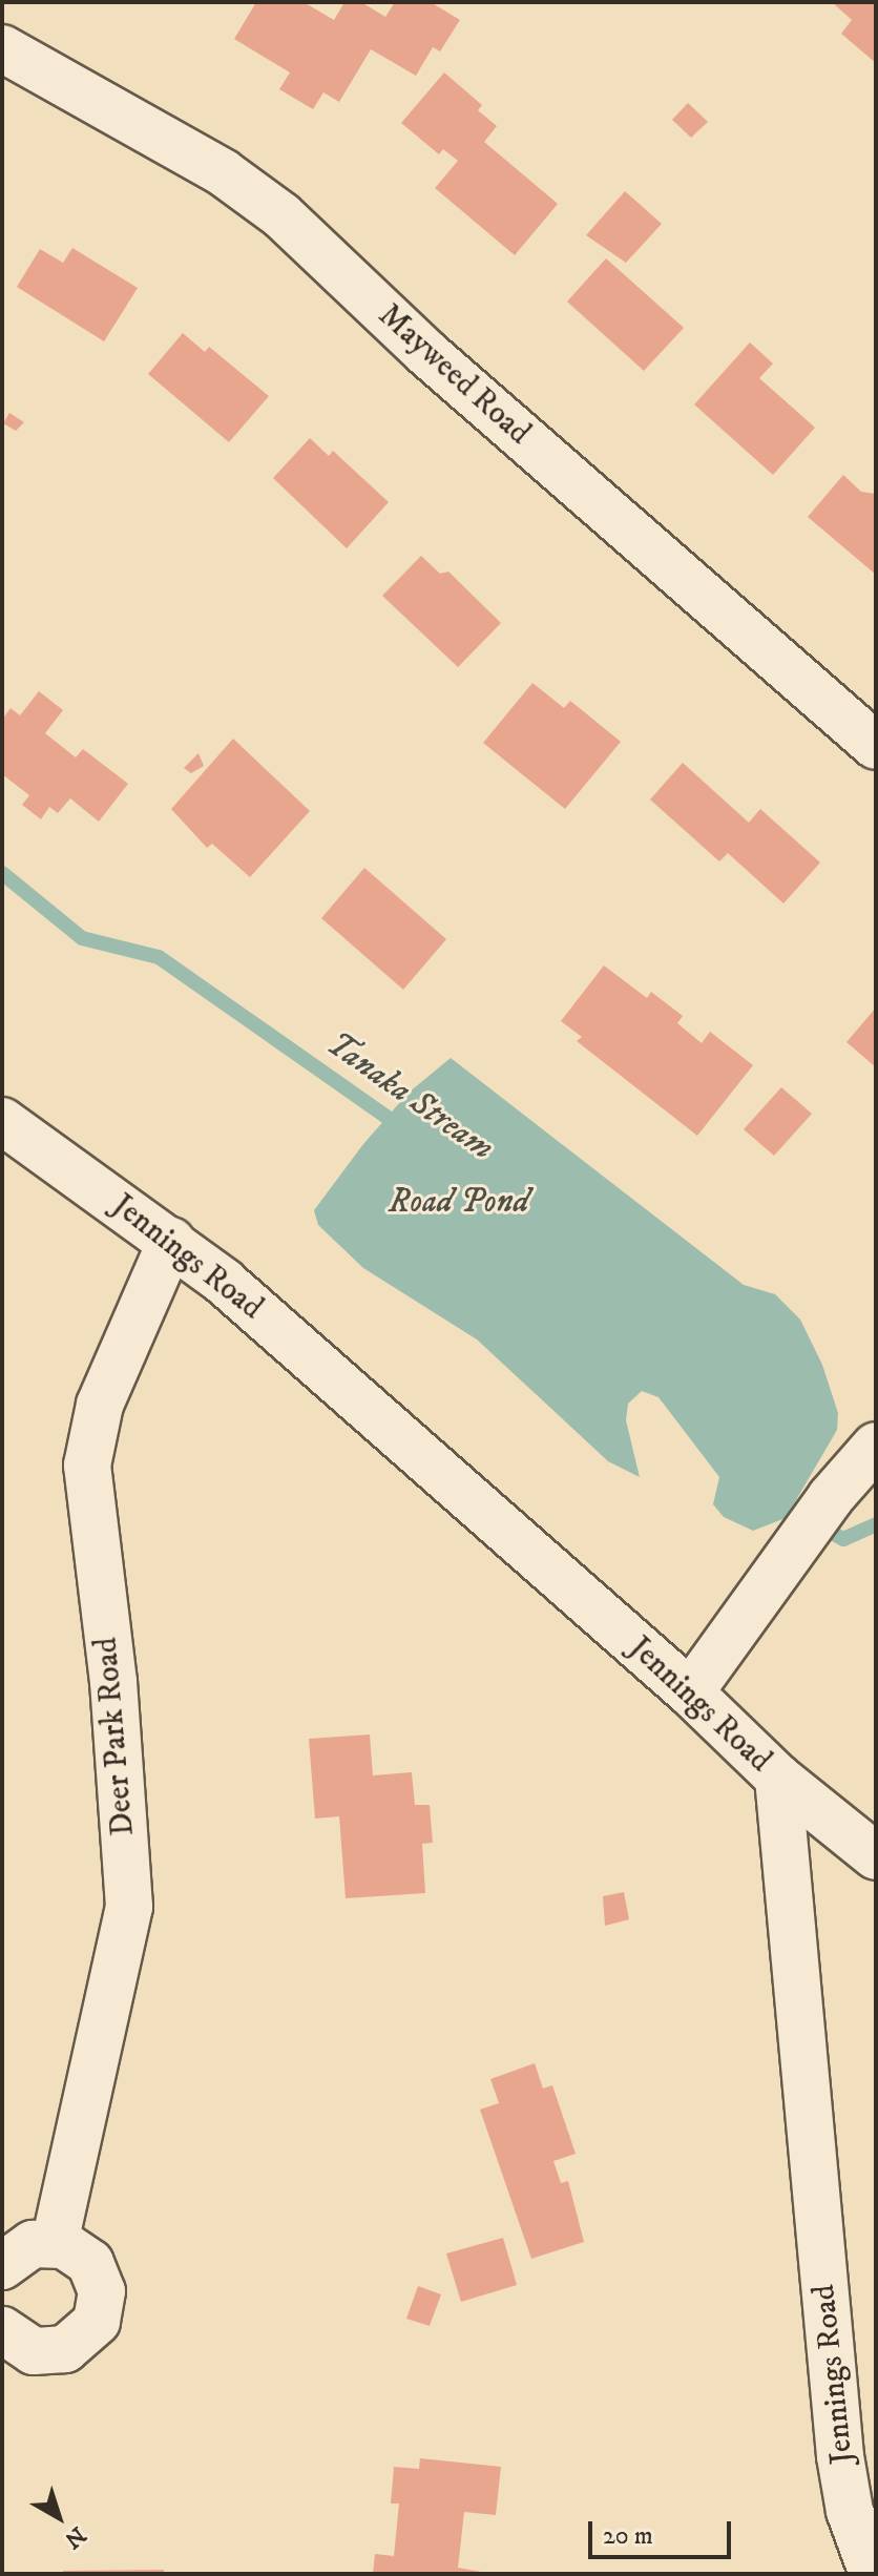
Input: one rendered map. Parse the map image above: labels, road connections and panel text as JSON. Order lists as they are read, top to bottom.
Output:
{
  "streets": {
    "street": ["Mayweed Road", "Jennings Road", "Deer Park Road"]
  },
  "crossings": [
    ["Jennings Road", "Deer Park Road"]
  ],
  "water": ["Tanaka Stream", "Road Pond"],
  "scale_bar": "20 m",
  "north": "bottom right"
}
